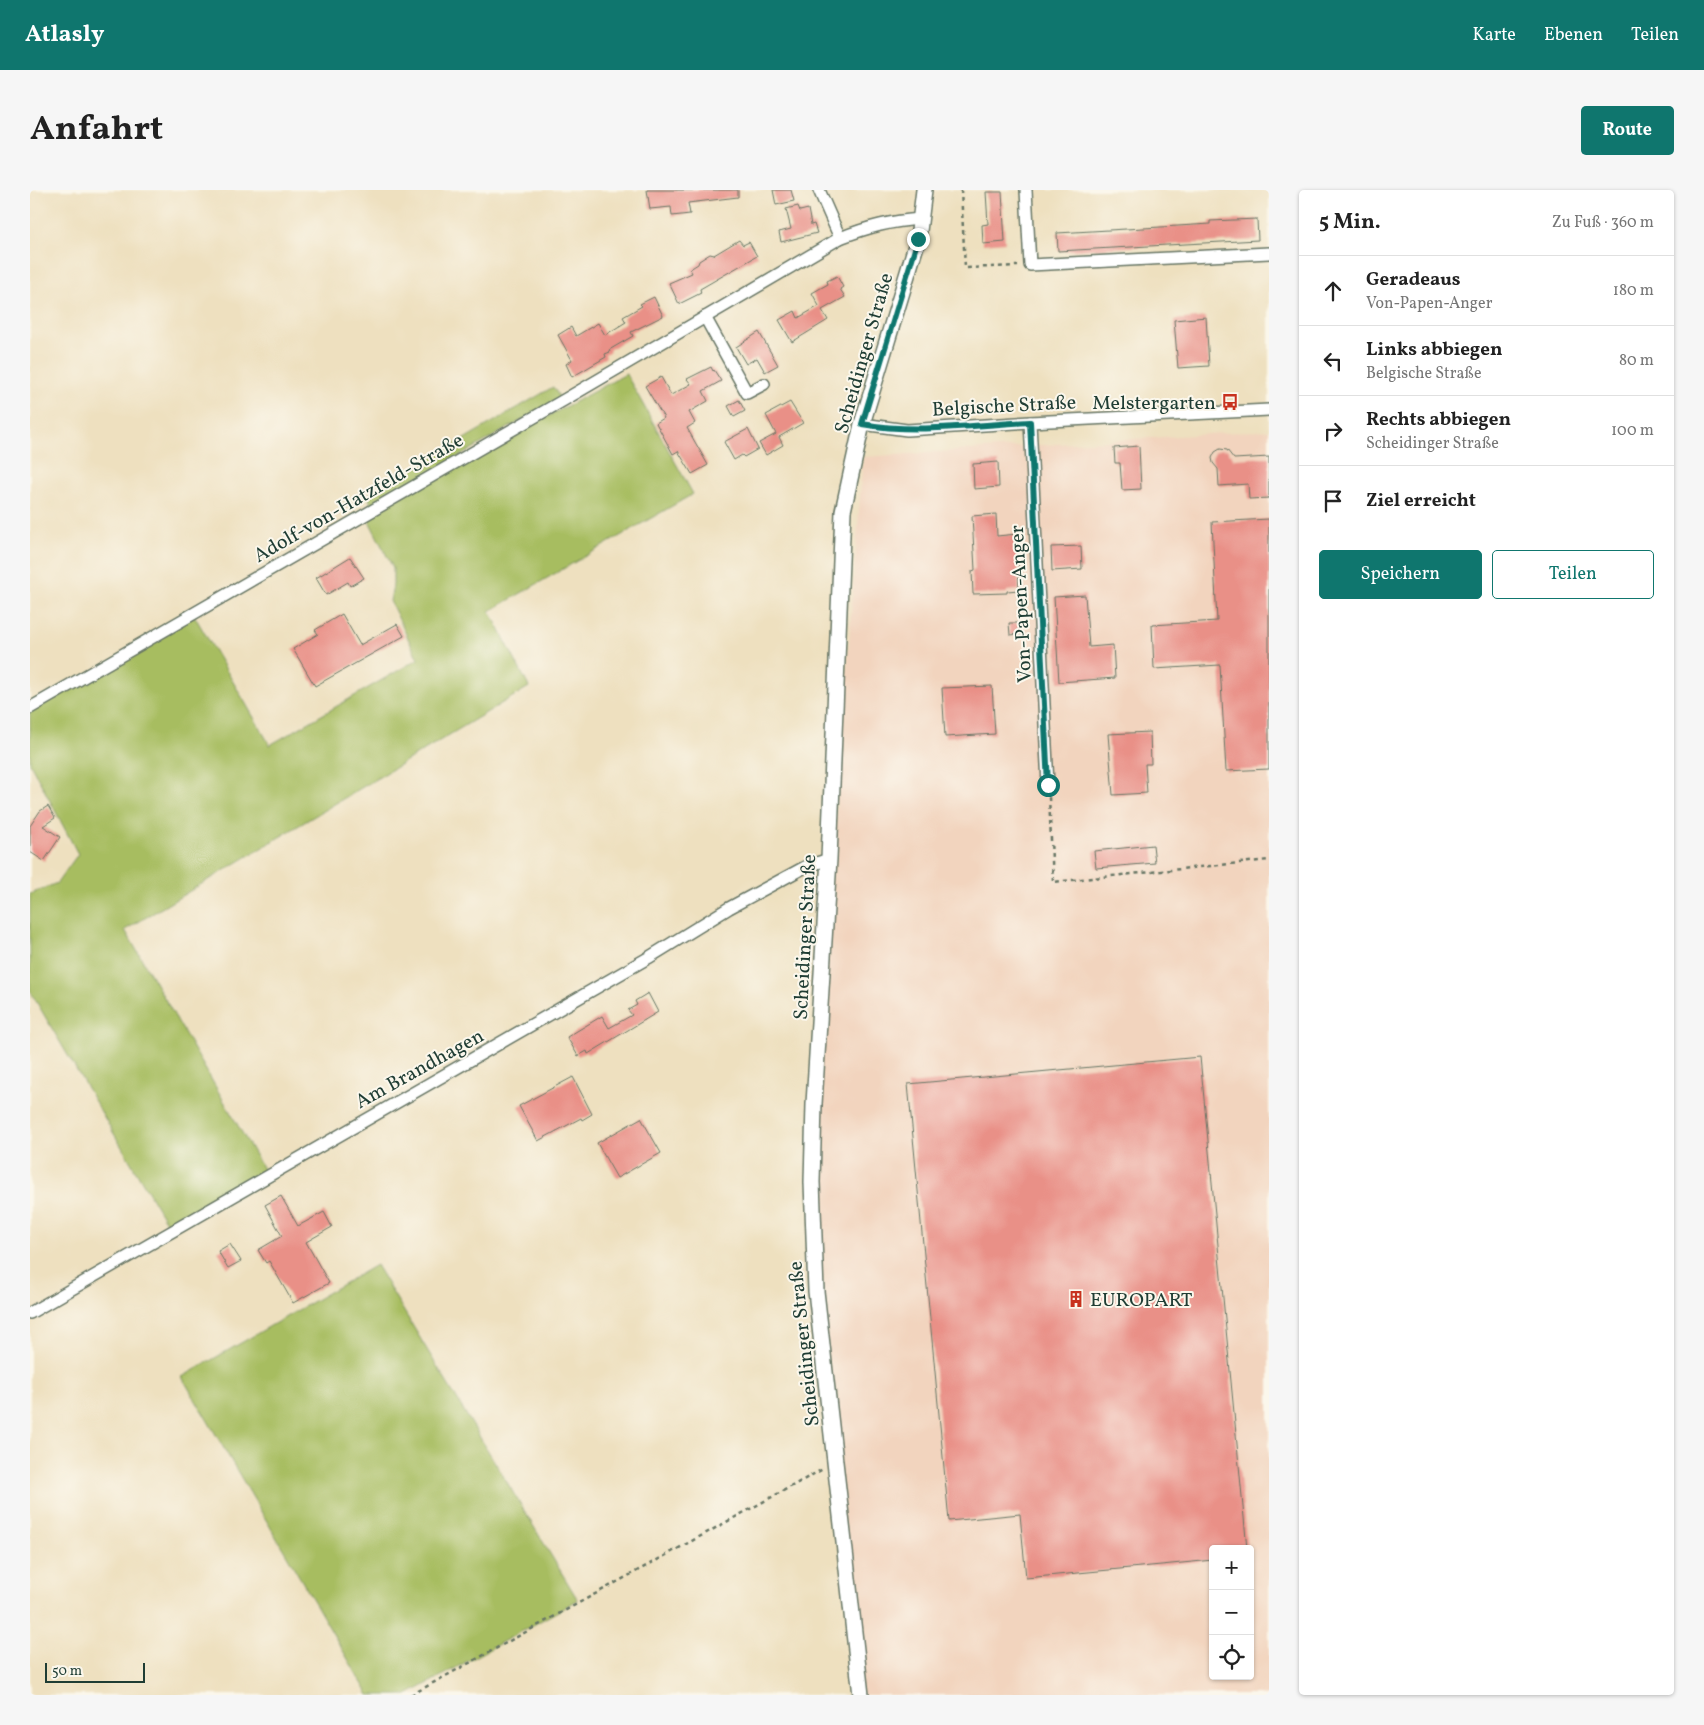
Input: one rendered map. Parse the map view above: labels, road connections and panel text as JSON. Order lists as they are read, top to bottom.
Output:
{
  "streets": {
    "main road": ["Scheidinger Straße"],
    "street": [
      "Belgische Straße",
      "Adolf-von-Hatzfeld-Straße",
      "Von-Papen-Anger",
      "Am Brandhagen"
    ]
  },
  "crossings": [
    ["Scheidinger Straße", "Belgische Straße"],
    ["Scheidinger Straße", "Adolf-von-Hatzfeld-Straße"],
    ["Scheidinger Straße", "Am Brandhagen"],
    ["Belgische Straße", "Von-Papen-Anger"]
  ],
  "places": {
    "bus stop": ["Melstergarten"],
    "building": ["EUROPART"]
  },
  "scale_bar": "50 m",
  "page": {
    "header": "Atlasly",
    "nav": ["Karte", "Ebenen", "Teilen"],
    "title": "Anfahrt",
    "buttons": [
      "Route",
      ["Speichern", "Teilen"]
    ],
    "heading": ["5 Min.", "Zu Fuß · 360 m"],
    "list": [
      ["Geradeaus", "Von-Papen-Anger", "180 m"],
      ["Links abbiegen", "Belgische Straße", "80 m"],
      ["Rechts abbiegen", "Scheidinger Straße", "100 m"],
      "Ziel erreicht"
    ],
    "map_buttons": ["+", "−"],
    "scale": "50 m"
  }
}
